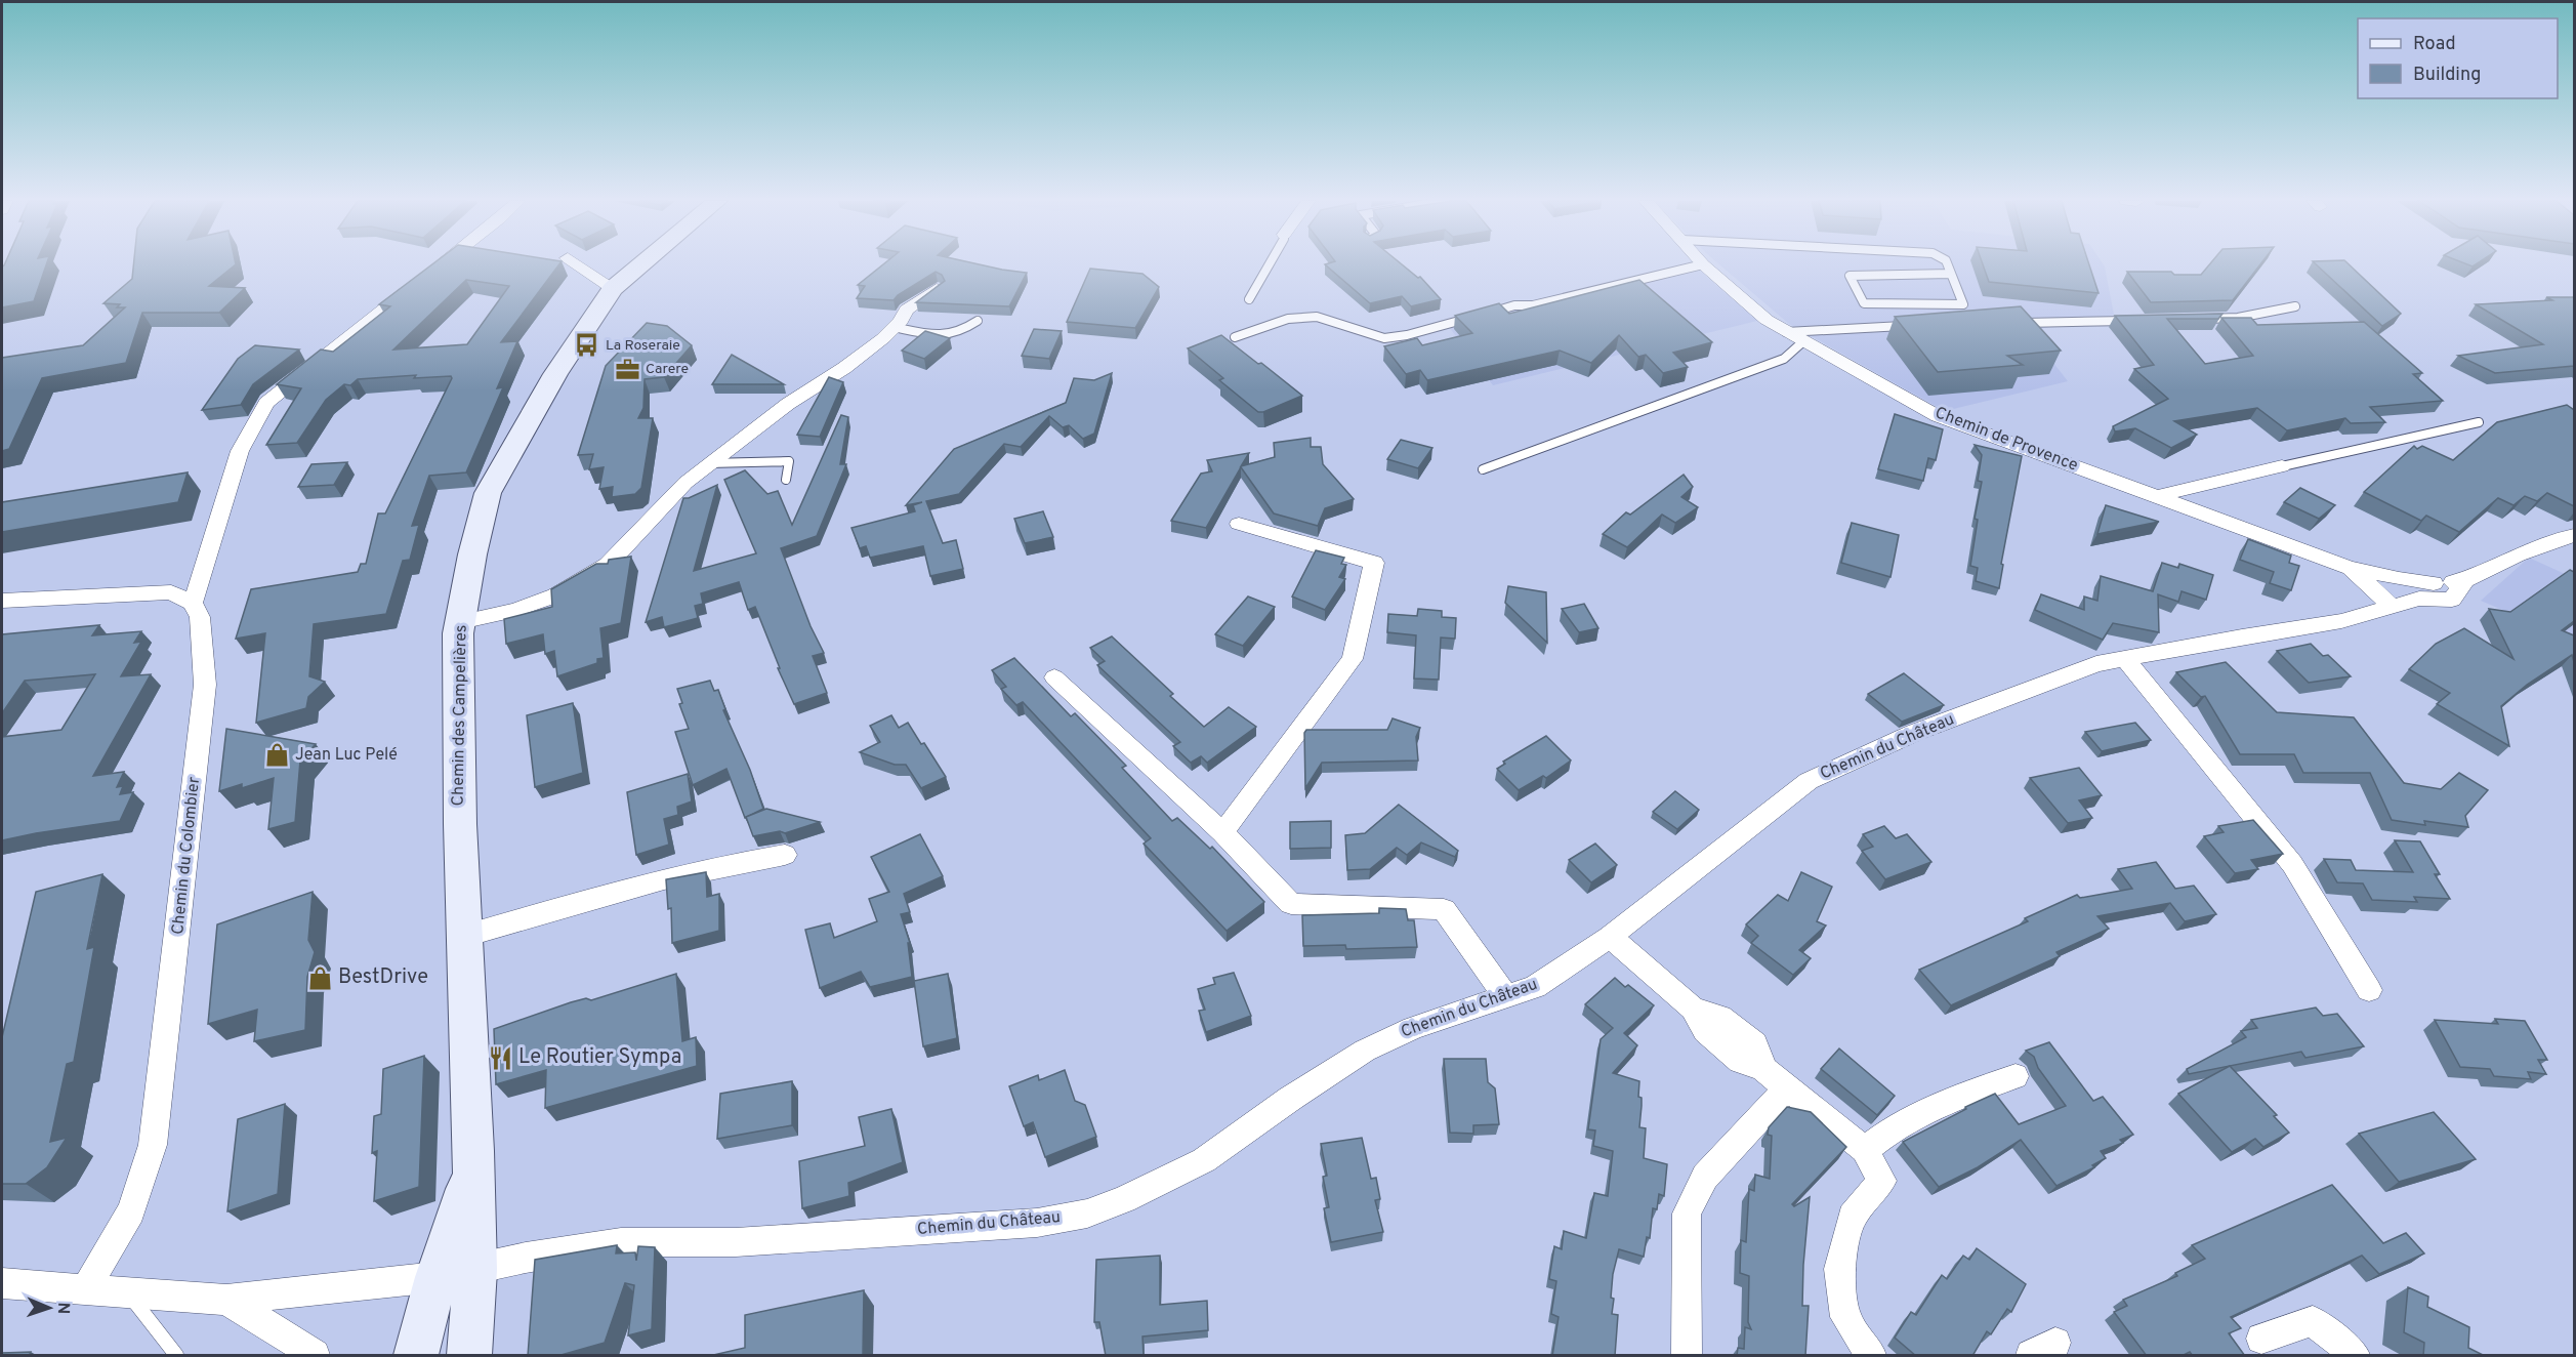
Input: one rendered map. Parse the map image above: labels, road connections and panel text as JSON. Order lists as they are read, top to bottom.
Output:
{
  "streets": {
    "main road": ["Chemin des Campelières"],
    "street": ["Chemin de Provence", "Chemin du Château", "Chemin du Colombier"]
  },
  "crossings": [
    ["Chemin de Provence", "Chemin du Château"],
    ["Chemin des Campelières", "Chemin du Château"],
    ["Chemin du Château", "Chemin du Colombier"]
  ],
  "places": {
    "bus stop": ["La Roseraie"],
    "office": ["Carere"],
    "shop": ["Jean Luc Pelé", "BestDrive"],
    "restaurant": ["Le Routier Sympa"]
  },
  "legend": ["Road", "Building"],
  "north": "right"
}
